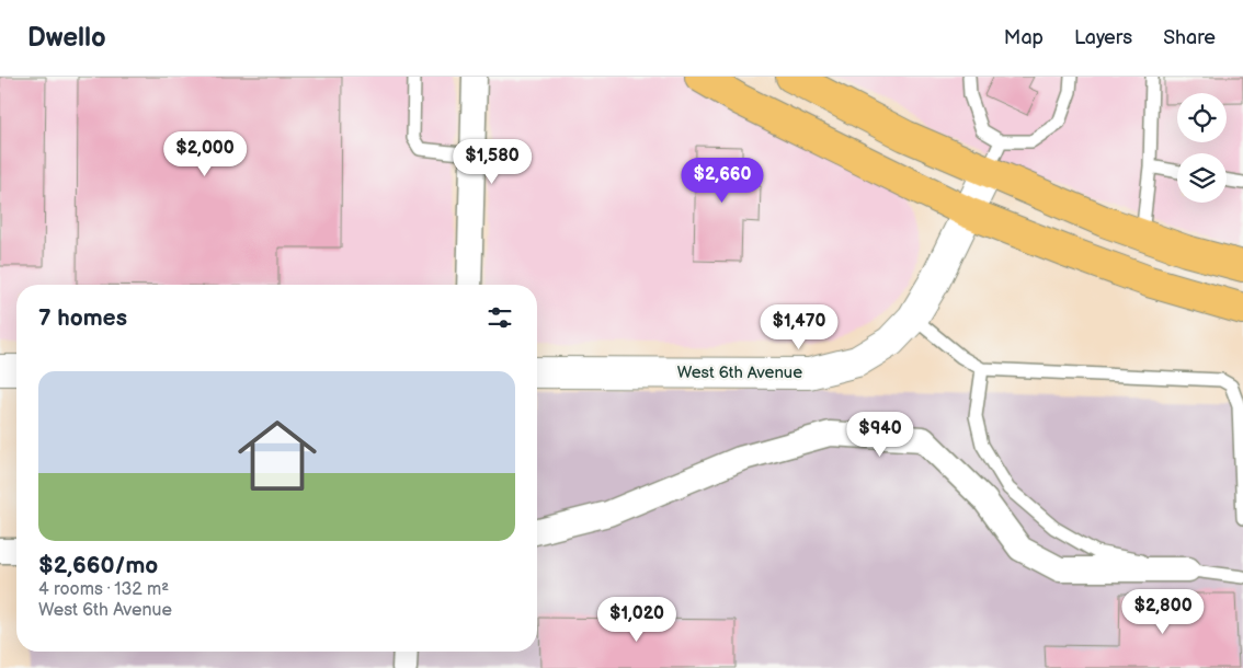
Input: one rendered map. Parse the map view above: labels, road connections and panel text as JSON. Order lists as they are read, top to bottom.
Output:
{
  "streets": {
    "street": ["West 6th Avenue"]
  },
  "page": {
    "header": "Dwello",
    "nav": ["Map", "Layers", "Share"],
    "price": [
      "$2,000",
      "$1,580",
      "$2,660",
      "$1,470",
      "$940",
      "$2,800",
      "$1,020"
    ],
    "heading": "7 homes",
    "list": [
      {
        "name": "$2,660/mo",
        "note": "4 rooms · 132 m² · West 6th Avenue"
      }
    ]
  }
}
